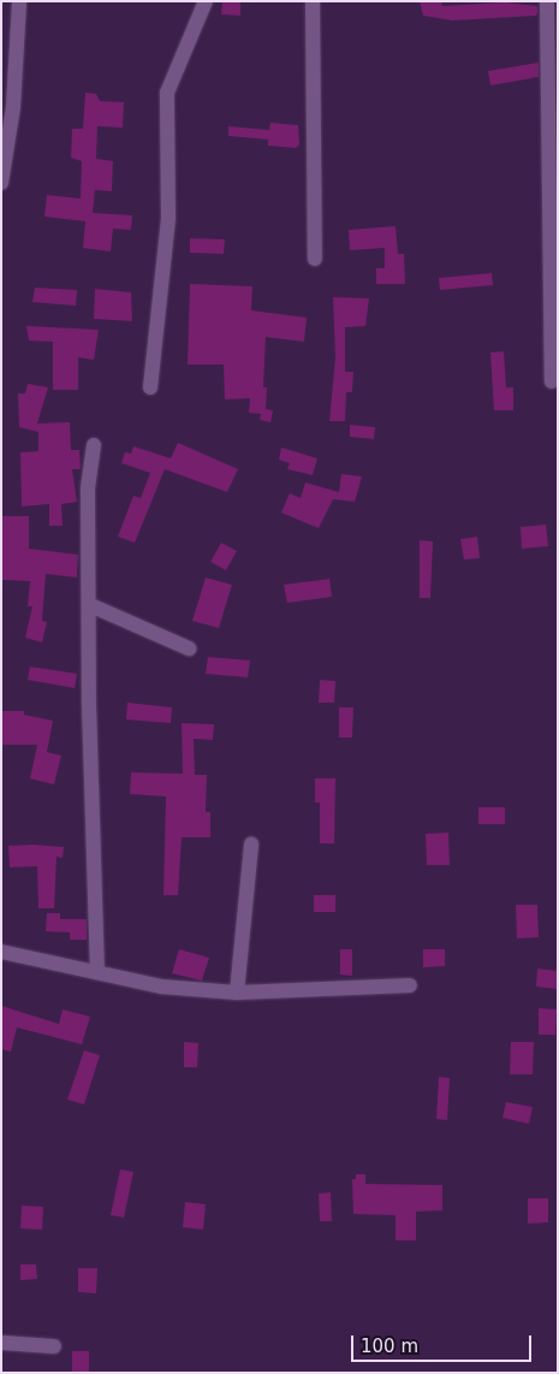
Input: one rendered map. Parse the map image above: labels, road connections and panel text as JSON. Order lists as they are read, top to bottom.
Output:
{
  "scale_bar": "100 m"
}
